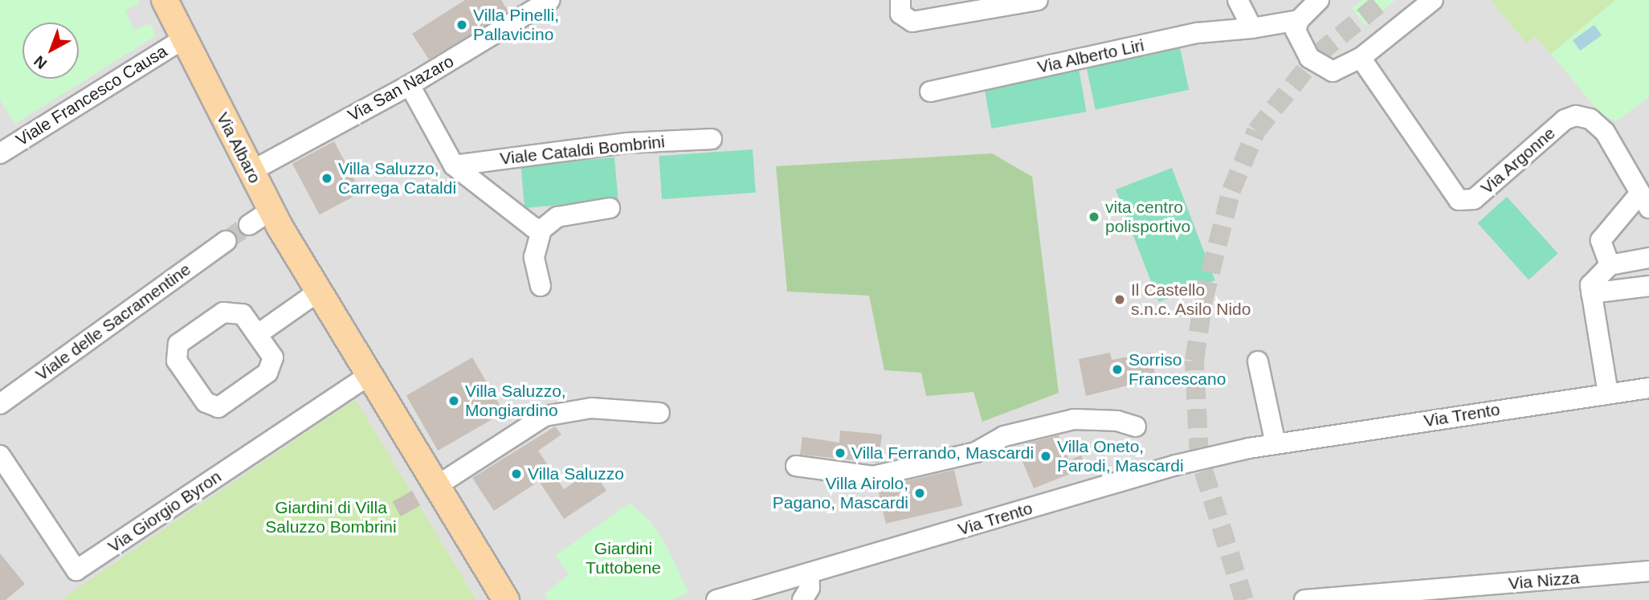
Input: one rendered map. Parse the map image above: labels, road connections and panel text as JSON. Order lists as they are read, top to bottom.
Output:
{
  "streets": {
    "main road": ["Via Albaro"],
    "street": [
      "Via Alberto Liri",
      "Via San Nazaro",
      "Viale Francesco Causa",
      "Viale Cataldi Bombrini",
      "Via Argonne",
      "Viale delle Sacramentine",
      "Via Trento",
      "Via Giorgio Byron",
      "Via Nizza"
    ]
  },
  "crossings": [
    ["Via San Nazaro", "Via Albaro"],
    ["Viale Francesco Causa", "Via Albaro"],
    ["Via Albaro", "Via Giorgio Byron"]
  ],
  "parks": ["Giardini di Villa Saluzzo Bombrini", "Giardini Tuttobene"],
  "places": [
    "Villa Pinelli, Pallavicino",
    "Villa Saluzzo, Carrega Cataldi",
    "vita centro polisportivo",
    "Il Castello s.n.c. Asilo Nido",
    "Sorriso Francescano",
    "Villa Saluzzo, Mongiardino",
    "Villa Ferrando, Mascardi",
    "Villa Oneto, Parodi, Mascardi",
    "Villa Saluzzo",
    "Villa Airolo, Pagano, Mascardi"
  ],
  "north": "bottom left"
}
